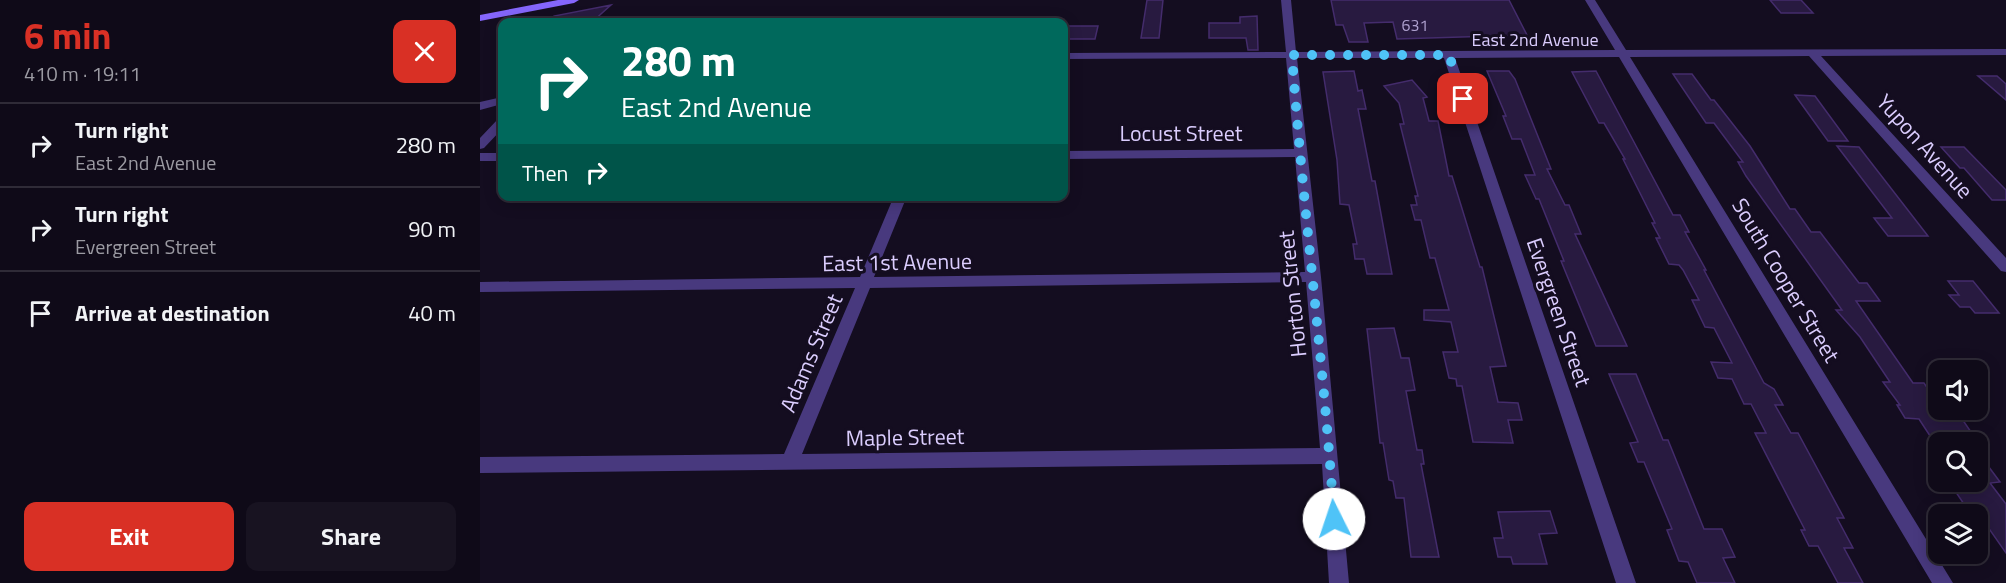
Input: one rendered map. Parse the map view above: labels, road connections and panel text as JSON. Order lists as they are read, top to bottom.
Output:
{
  "streets": {
    "street": [
      "East 2nd Avenue",
      "Locust Street",
      "Yupon Avenue",
      "East 1st Avenue",
      "South Cooper Street",
      "Horton Street",
      "Evergreen Street",
      "Adams Street",
      "Maple Street"
    ]
  },
  "crossings": [
    ["East 2nd Avenue", "Yupon Avenue"],
    ["East 2nd Avenue", "South Cooper Street"],
    ["East 2nd Avenue", "Horton Street"],
    ["East 2nd Avenue", "Evergreen Street"],
    ["Locust Street", "Horton Street"],
    ["East 1st Avenue", "Horton Street"],
    ["East 1st Avenue", "Adams Street"],
    ["Horton Street", "Maple Street"],
    ["Adams Street", "Maple Street"]
  ],
  "house_numbers": ["631"],
  "page": {
    "heading": ["6 min", "410 m · 19:11"],
    "turn": ["280 m", "East 2nd Avenue"],
    "list": [
      {
        "name": "Turn right",
        "note": "East 2nd Avenue",
        "value": "280 m"
      },
      {
        "name": "Turn right",
        "note": "Evergreen Street",
        "value": "90 m"
      },
      {
        "name": "Arrive at destination",
        "value": "40 m"
      }
    ],
    "then": "Then",
    "buttons": ["Exit", "Share"]
  }
}
